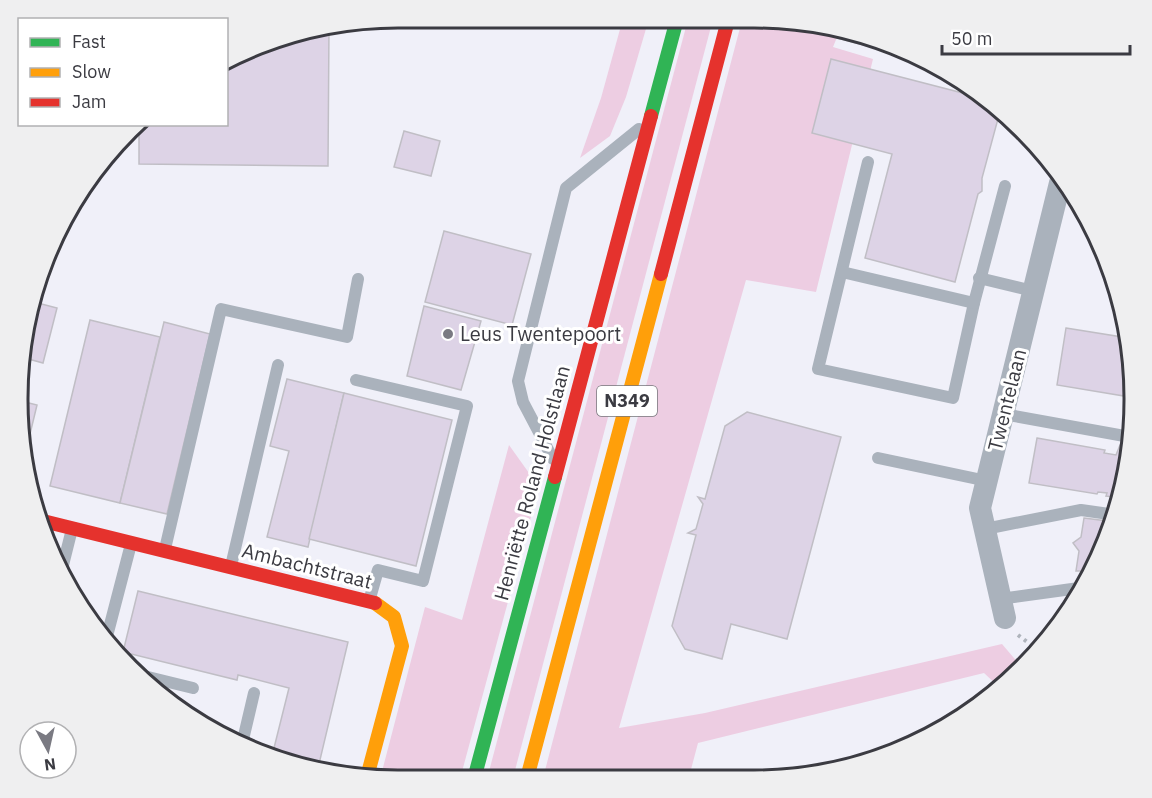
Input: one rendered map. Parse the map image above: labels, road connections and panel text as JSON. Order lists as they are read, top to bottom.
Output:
{
  "streets": {
    "main road": ["N349", "Henriëtte Roland Holstlaan", "Ambachtstraat"],
    "street": ["Twentelaan"]
  },
  "places": ["Leus Twentepoort"],
  "legend": ["Fast", "Slow", "Jam"],
  "scale_bar": "50 m",
  "north": "bottom"
}
